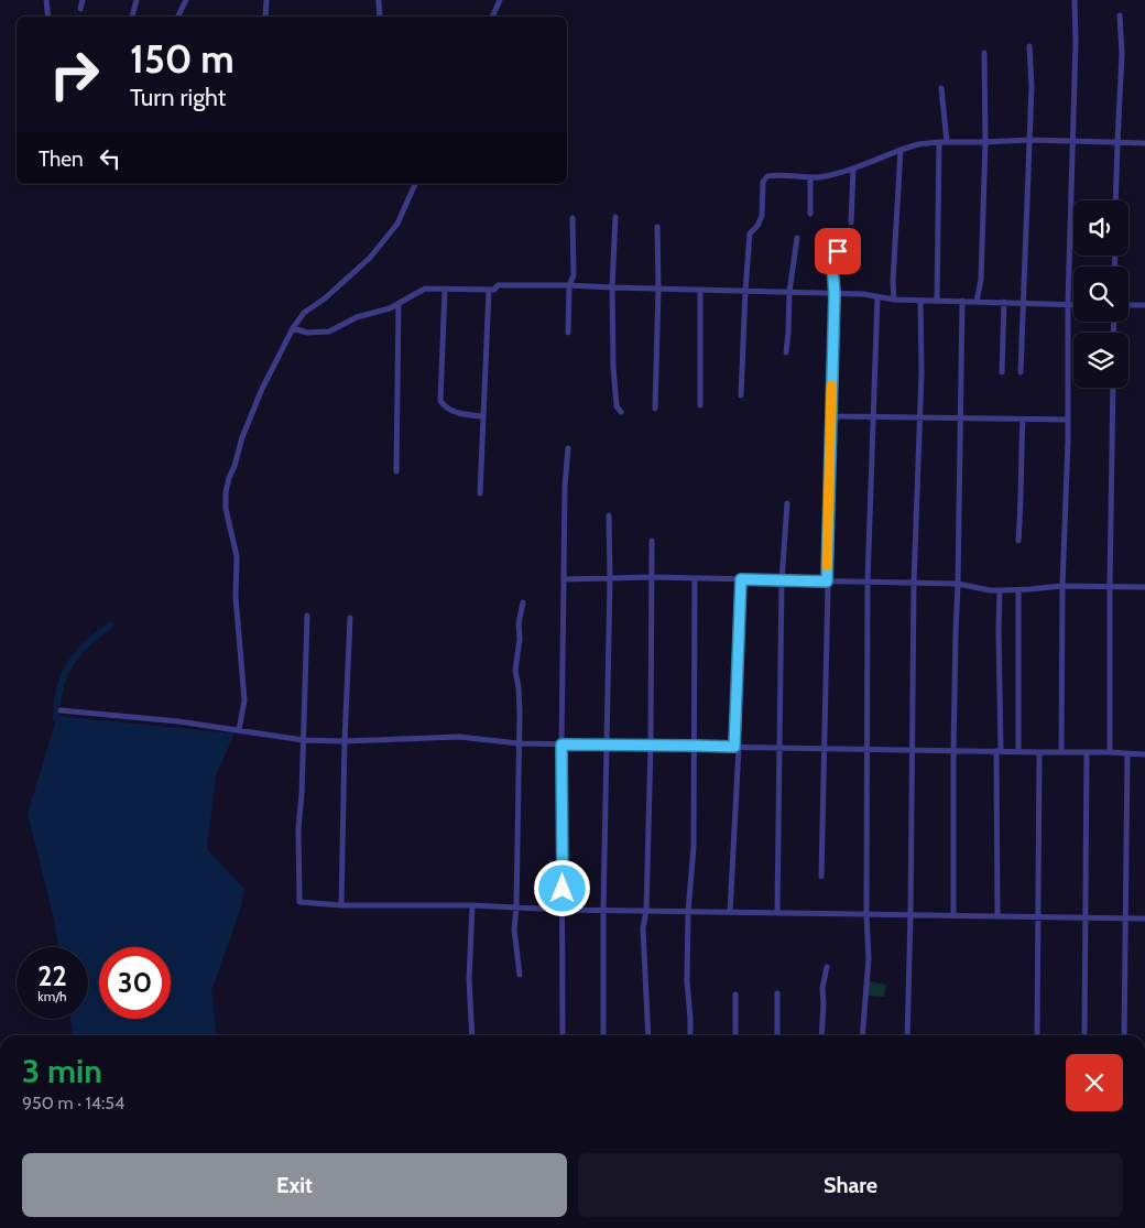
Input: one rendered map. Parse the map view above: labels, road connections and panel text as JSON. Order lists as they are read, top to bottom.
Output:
{
  "page": {
    "turn": ["150 m", "Turn right"],
    "then": "Then",
    "speed": "22 km/h",
    "limit": "30",
    "heading": ["3 min", "950 m · 14:54"],
    "buttons": ["Exit", "Share"]
  }
}
